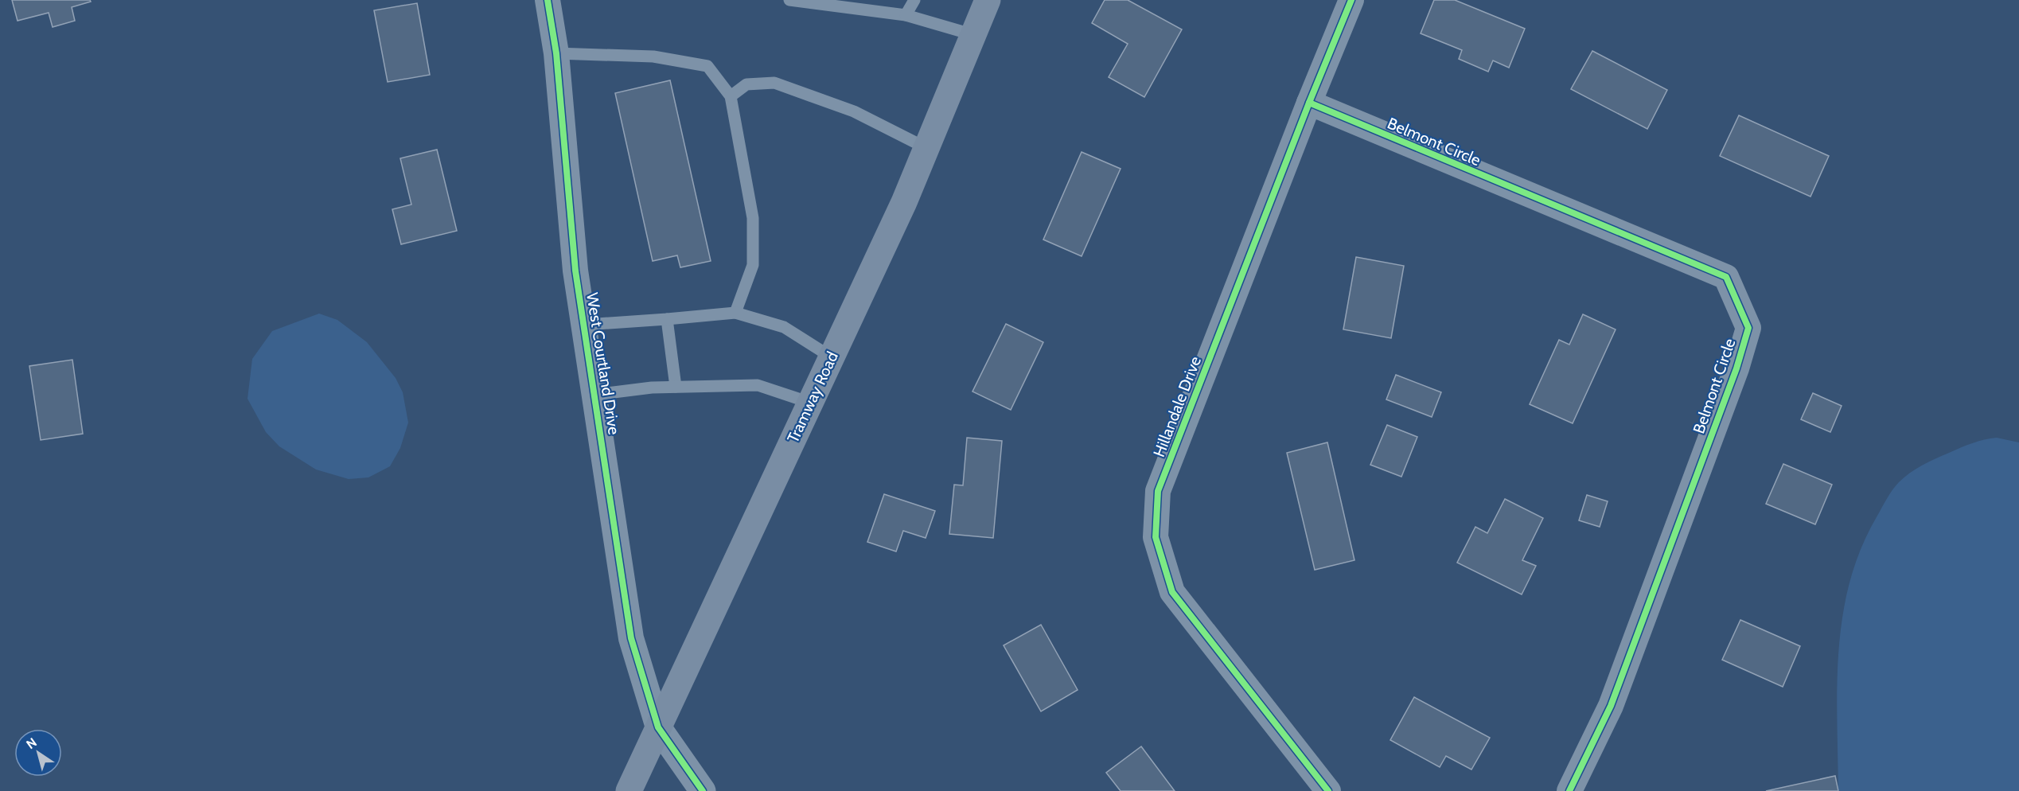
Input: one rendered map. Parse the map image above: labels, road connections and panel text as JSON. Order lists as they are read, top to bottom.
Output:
{
  "streets": {
    "main road": ["Tramway Road"],
    "street": ["Belmont Circle", "West Courtland Drive", "Hillandale Drive"]
  },
  "crossings": [
    ["Belmont Circle", "Hillandale Drive"],
    ["West Courtland Drive", "Tramway Road"]
  ],
  "north": "top left"
}
